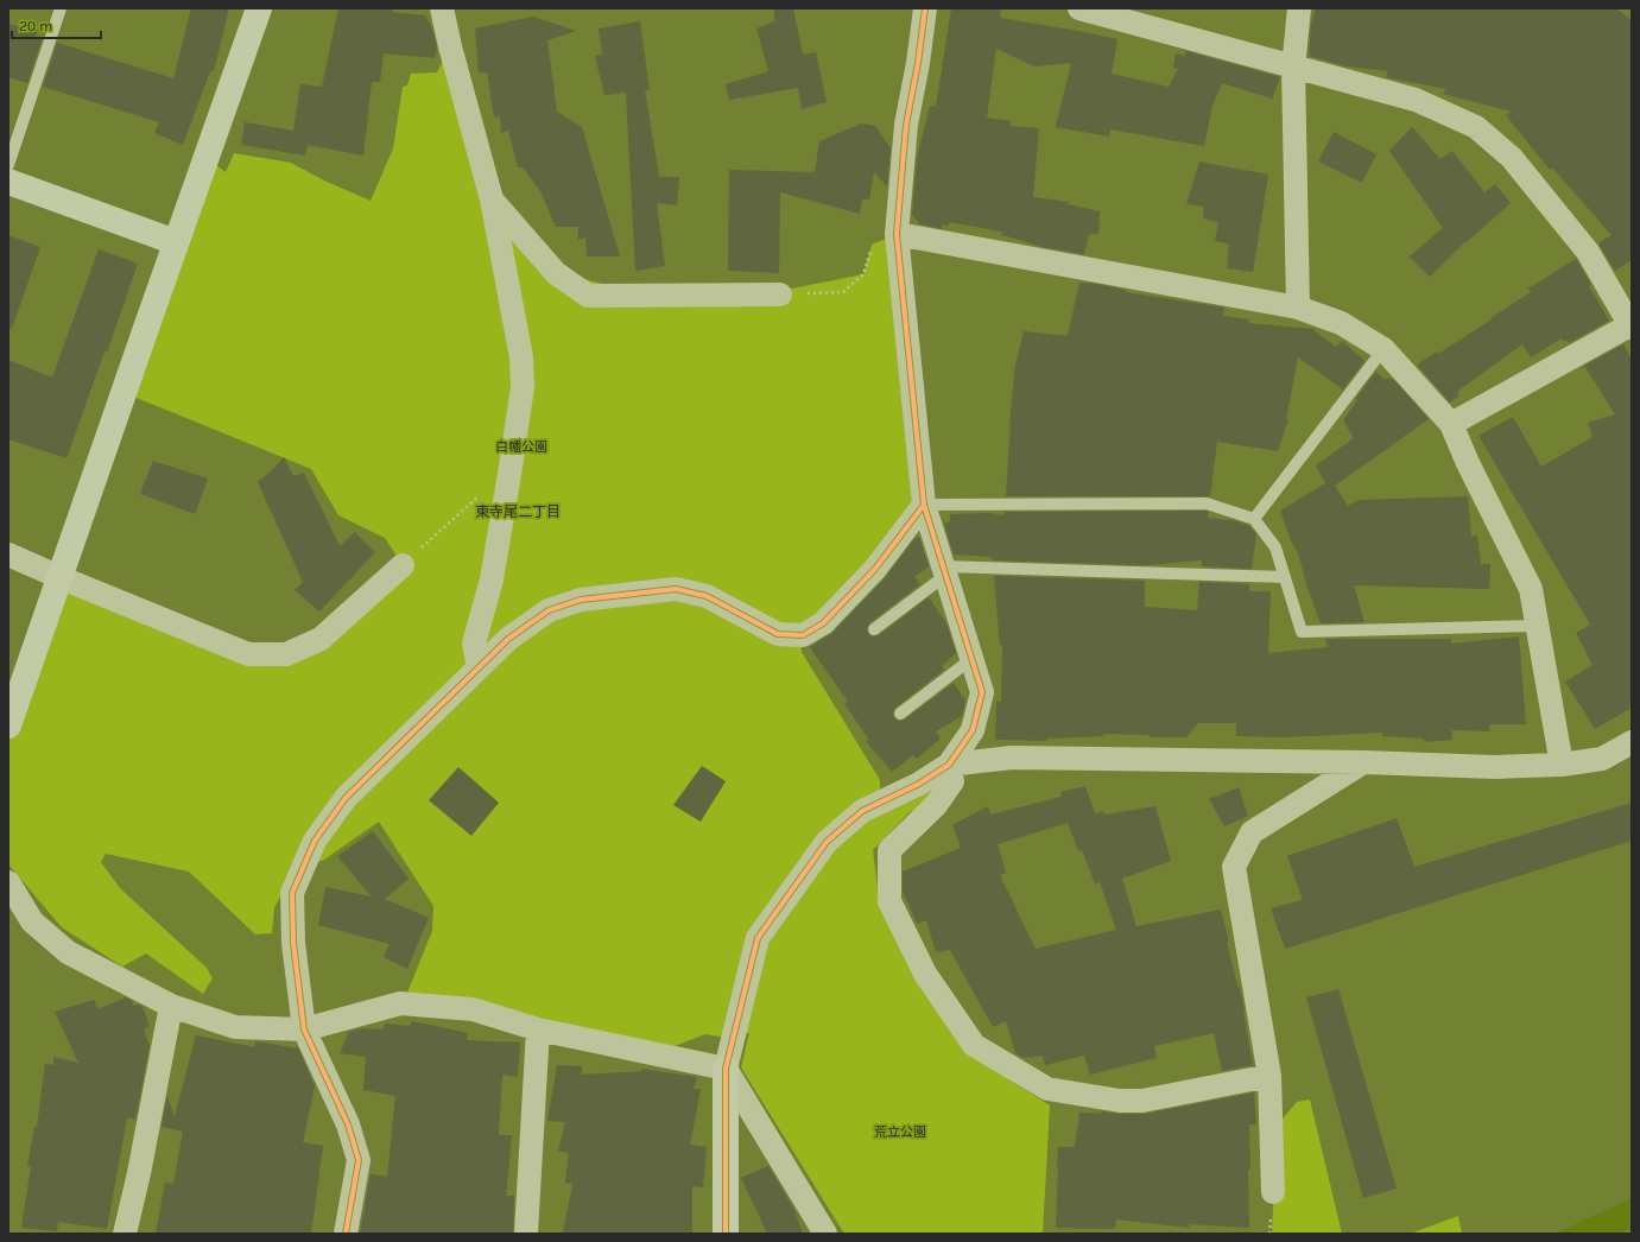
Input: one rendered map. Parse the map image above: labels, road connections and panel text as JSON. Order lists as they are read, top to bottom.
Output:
{
  "districts": ["東寺尾二丁目"],
  "parks": ["白幡公園", "荒立公園"],
  "scale_bar": "20 m"
}
